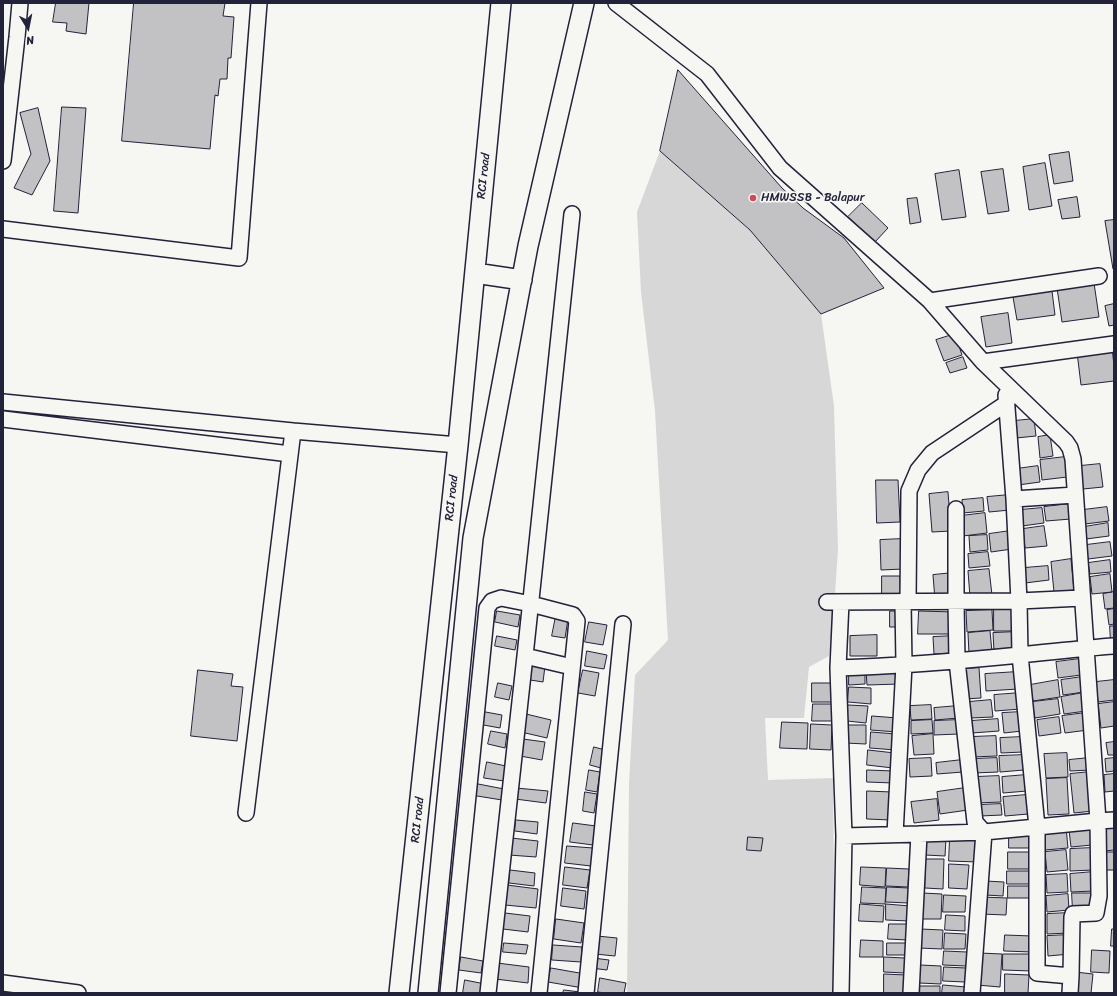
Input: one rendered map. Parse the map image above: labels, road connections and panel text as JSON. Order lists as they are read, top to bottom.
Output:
{
  "streets": {
    "main road": ["RCI road"]
  },
  "places": ["HMWSSB - Balapur"],
  "north": "bottom"
}
